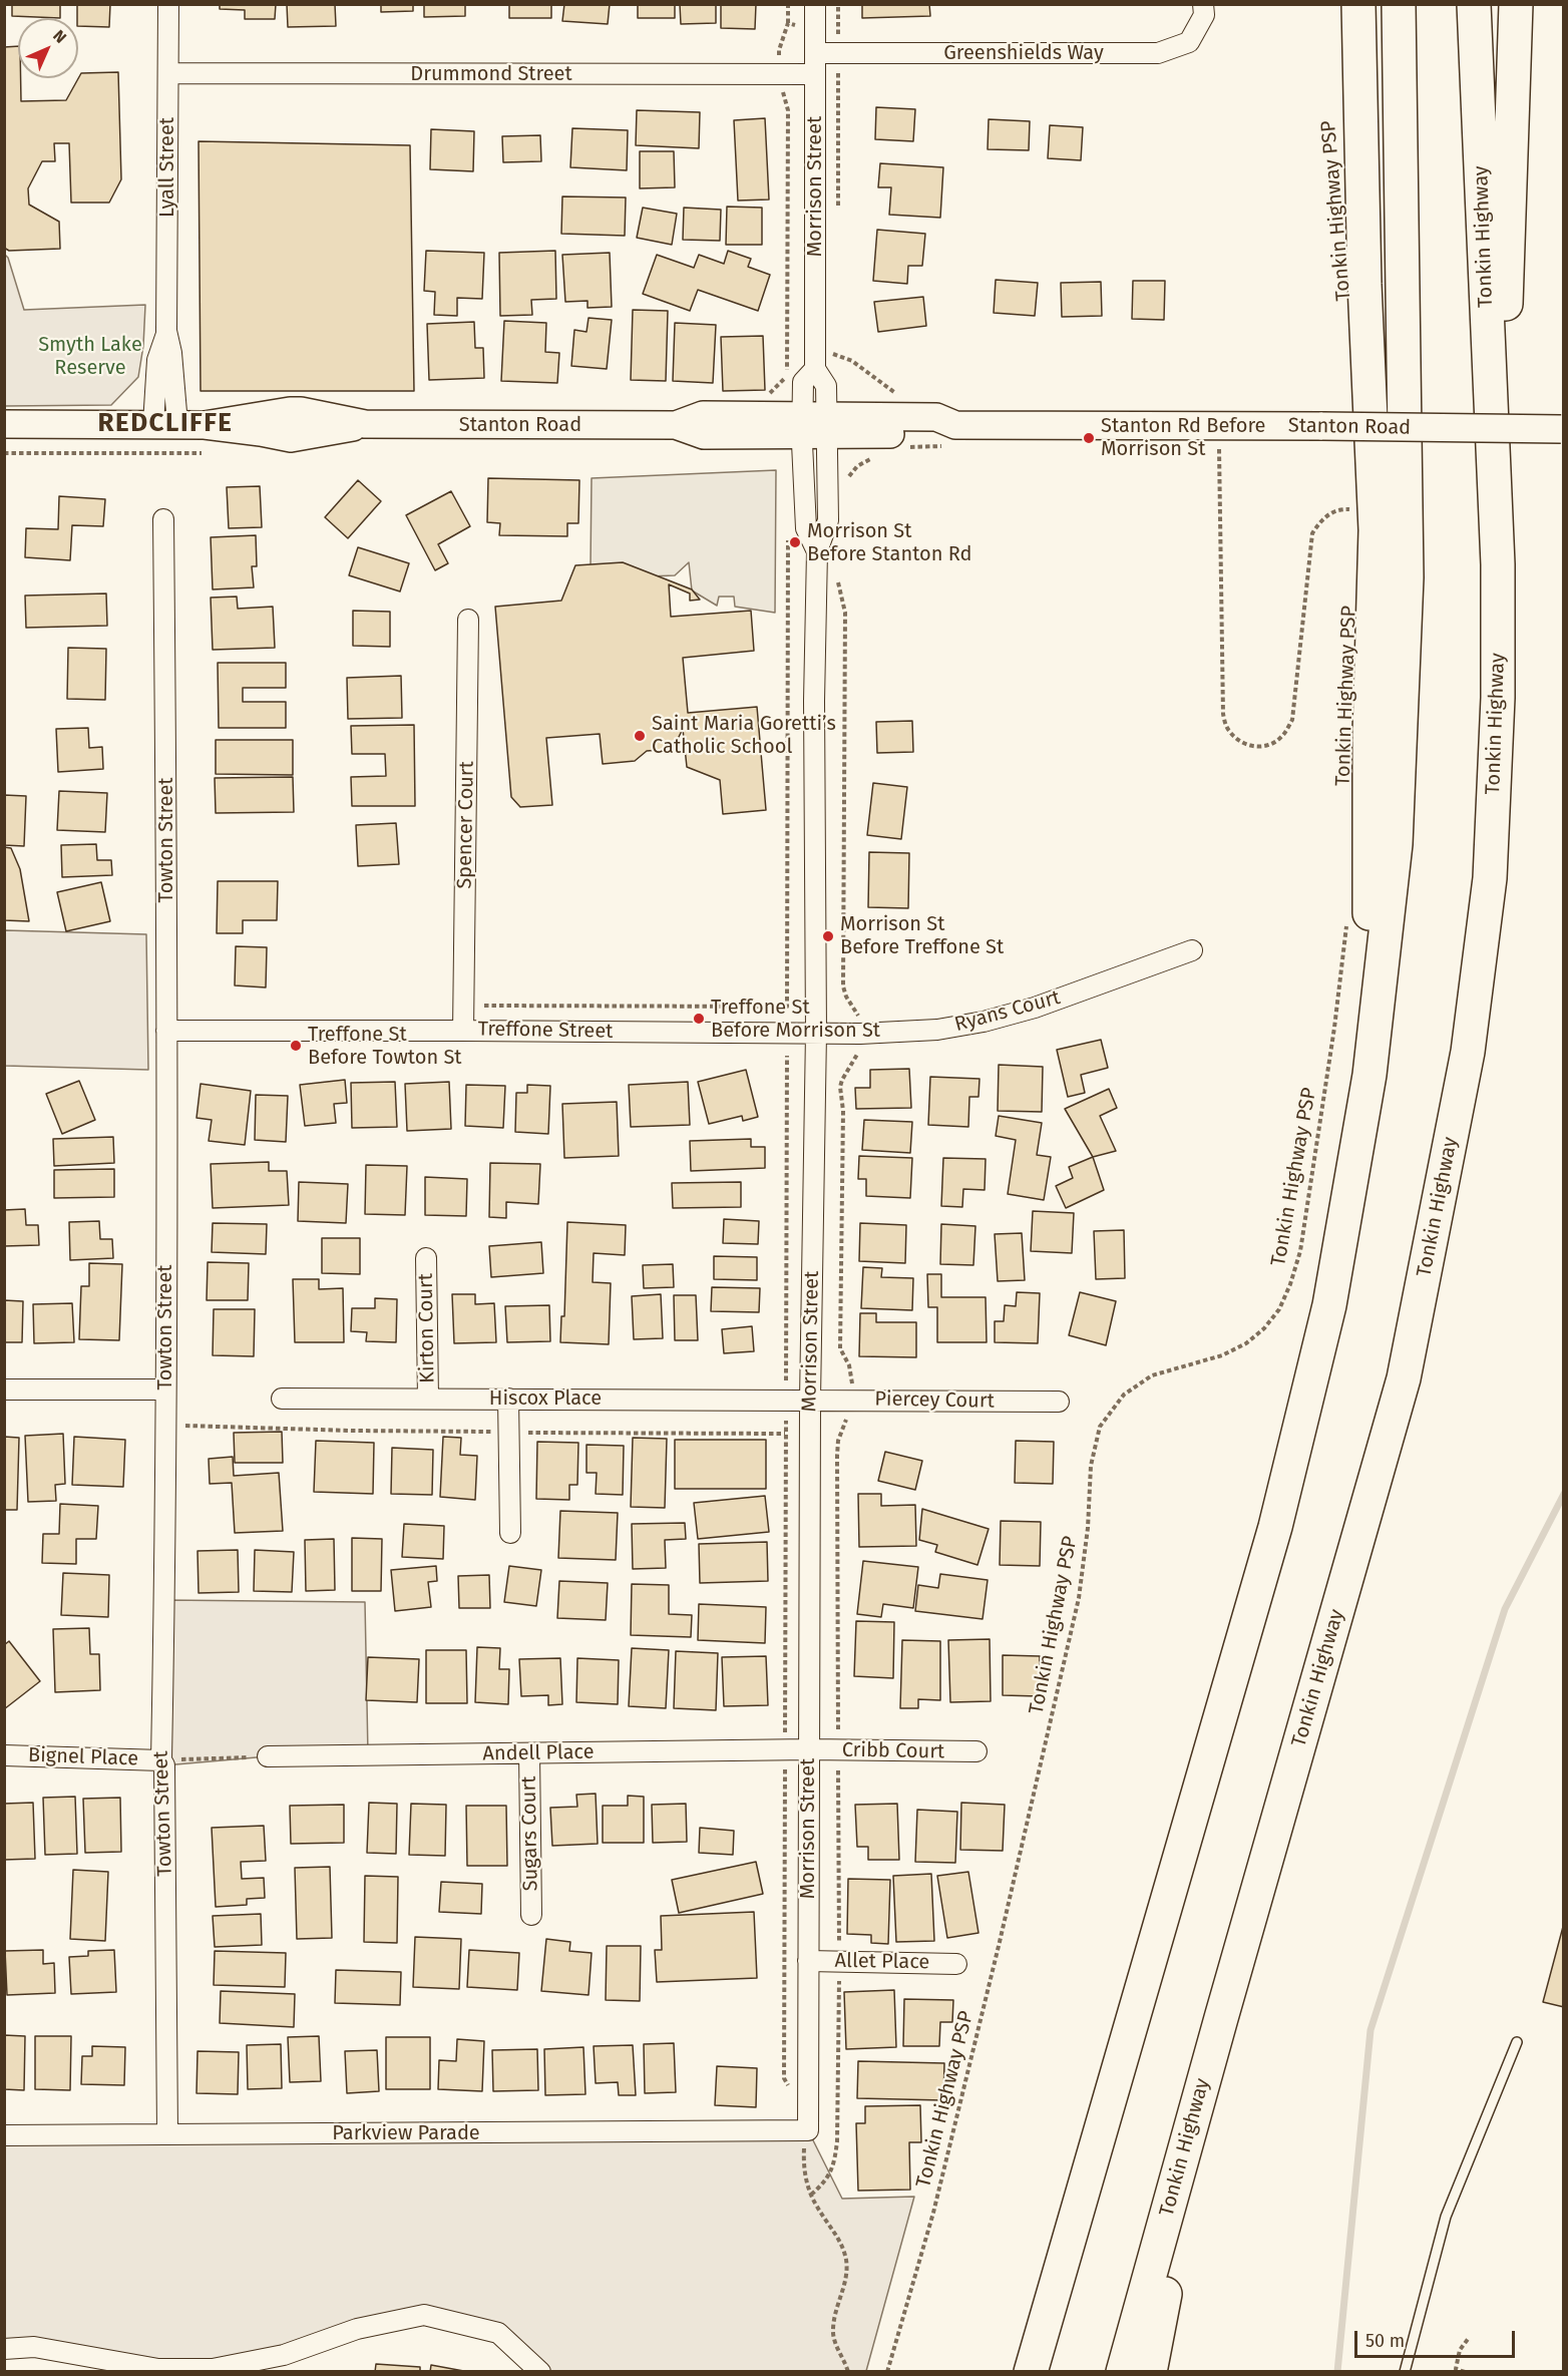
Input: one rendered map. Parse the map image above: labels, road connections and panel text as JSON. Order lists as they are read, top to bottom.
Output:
{
  "streets": {
    "highway": ["Tonkin Highway"],
    "street": [
      "Greenshields Way",
      "Drummond Street",
      "Lyall Street",
      "Morrison Street",
      "Stanton Road",
      "Spencer Court",
      "Towton Street",
      "Ryans Court",
      "Treffone Street",
      "Kirton Court",
      "Hiscox Place",
      "Piercey Court",
      "Cribb Court",
      "Andell Place",
      "Bignel Place",
      "Sugars Court",
      "Allet Place",
      "Parkview Parade"
    ],
    "path": ["Tonkin Highway PSP"]
  },
  "crossings": [
    ["Greenshields Way", "Morrison Street"],
    ["Drummond Street", "Lyall Street"],
    ["Drummond Street", "Morrison Street"],
    ["Lyall Street", "Stanton Road"],
    ["Morrison Street", "Stanton Road"],
    ["Morrison Street", "Ryans Court"],
    ["Morrison Street", "Treffone Street"],
    ["Morrison Street", "Hiscox Place"],
    ["Morrison Street", "Piercey Court"],
    ["Morrison Street", "Cribb Court"],
    ["Morrison Street", "Andell Place"],
    ["Morrison Street", "Allet Place"],
    ["Morrison Street", "Parkview Parade"],
    ["Spencer Court", "Treffone Street"],
    ["Towton Street", "Treffone Street"],
    ["Towton Street", "Bignel Place"],
    ["Towton Street", "Parkview Parade"],
    ["Ryans Court", "Treffone Street"],
    ["Kirton Court", "Hiscox Place"],
    ["Hiscox Place", "Piercey Court"],
    ["Cribb Court", "Andell Place"],
    ["Andell Place", "Sugars Court"]
  ],
  "districts": ["REDCLIFFE"],
  "parks": ["Smyth Lake Reserve"],
  "places": [
    "Stanton Rd Before Morrison St",
    "Morrison St Before Stanton Rd",
    "Saint Maria Goretti’s Catholic School",
    "Morrison St Before Treffone St",
    "Treffone St Before Morrison St",
    "Treffone St Before Towton St"
  ],
  "scale_bar": "50 m",
  "north": "top right"
}
